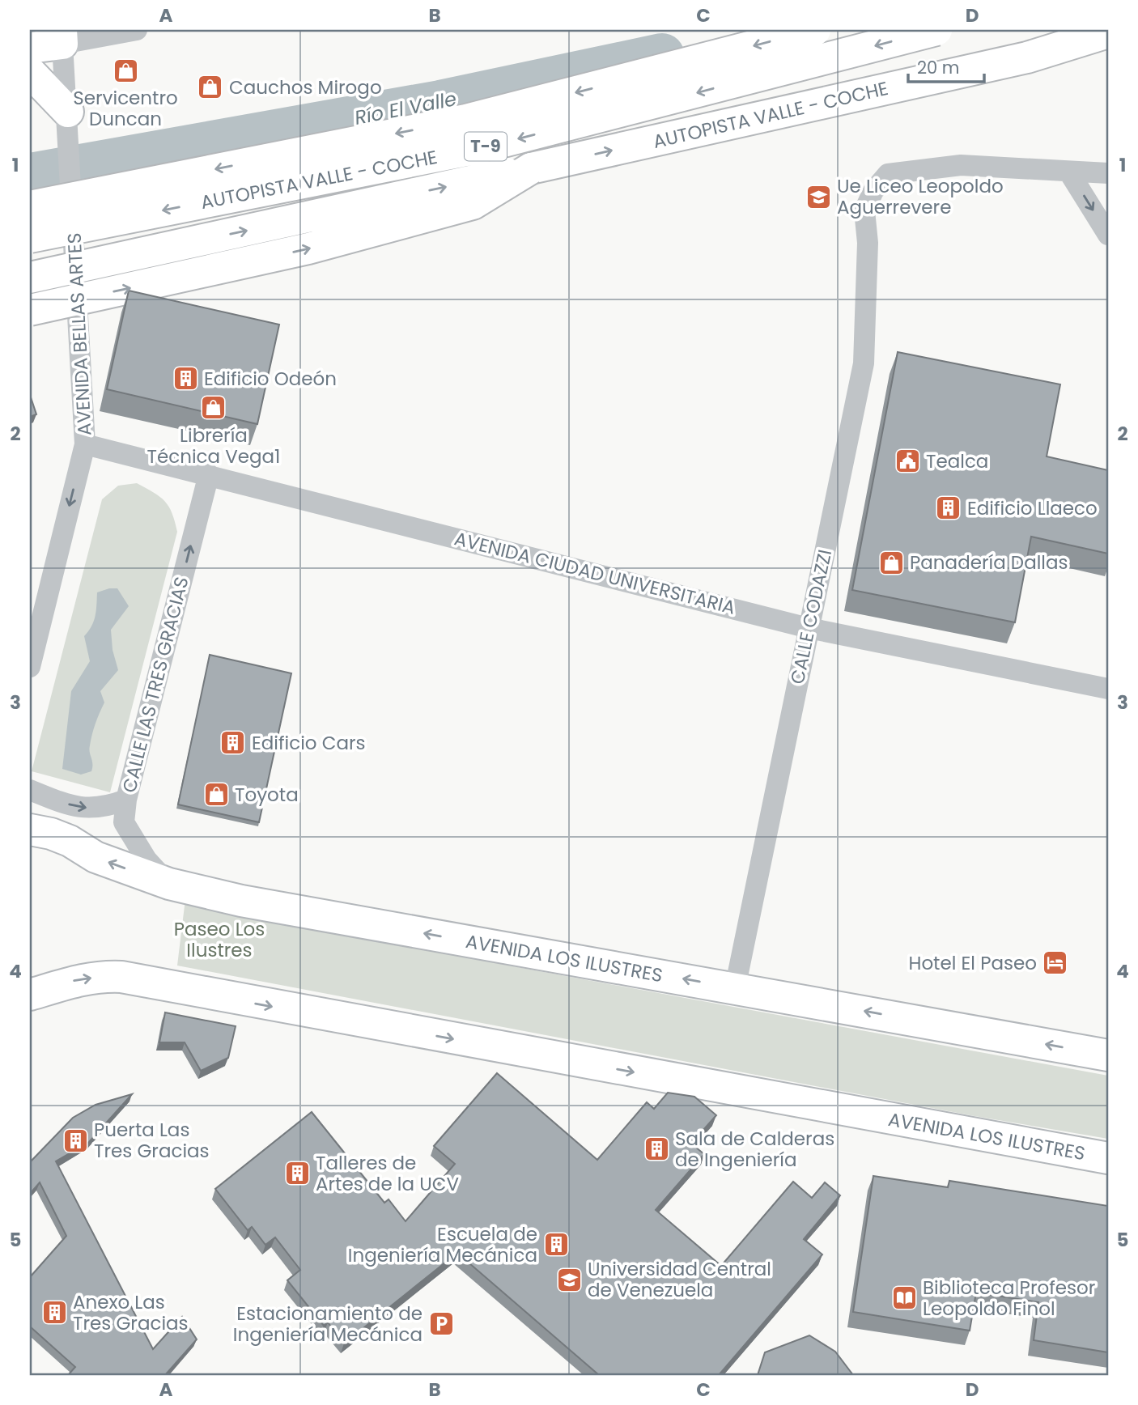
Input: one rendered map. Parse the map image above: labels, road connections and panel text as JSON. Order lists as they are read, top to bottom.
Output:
{
  "streets": {
    "main road": ["AUTOPISTA VALLE - COCHE", "T-9", "AVENIDA LOS ILUSTRES"],
    "street": [
      "AVENIDA BELLAS ARTES",
      "AVENIDA CIUDAD UNIVERSITARIA",
      "CALLE CODAZZI",
      "CALLE LAS TRES GRACIAS"
    ]
  },
  "crossings": [
    ["AUTOPISTA VALLE - COCHE", "T-9"],
    ["AVENIDA BELLAS ARTES", "AVENIDA CIUDAD UNIVERSITARIA"],
    ["AVENIDA CIUDAD UNIVERSITARIA", "CALLE CODAZZI"],
    ["AVENIDA CIUDAD UNIVERSITARIA", "CALLE LAS TRES GRACIAS"],
    ["CALLE CODAZZI", "AVENIDA LOS ILUSTRES"],
    ["CALLE LAS TRES GRACIAS", "AVENIDA LOS ILUSTRES"]
  ],
  "one_way": ["AVENIDA BELLAS ARTES", "CALLE LAS TRES GRACIAS"],
  "water": ["Río El Valle"],
  "parks": ["Paseo Los Ilustres"],
  "places": {
    "shop": [
      "Servicentro Duncan",
      "Cauchos Mirogo",
      "Librería Técnica Vega1",
      "Panadería Dallas",
      "Toyota"
    ],
    "school or university": ["Ue Liceo Leopoldo Aguerrevere", "Universidad Central de Venezuela"],
    "building": [
      "Edificio Odeón",
      "Edificio Llaeco",
      "Edificio Cars",
      "Puerta Las Tres Gracias",
      "Sala de Calderas de Ingeniería",
      "Talleres de Artes de la UCV",
      "Escuela de Ingeniería Mecánica",
      "Anexo Las Tres Gracias"
    ],
    "public building": ["Tealca"],
    "hotel": ["Hotel El Paseo"],
    "library": ["Biblioteca Profesor Leopoldo Finol"],
    "parking": ["Estacionamiento de Ingeniería Mecánica"]
  },
  "scale_bar": "20 m",
  "grid": {
    "columns": [
      "A",
      "B",
      "C",
      "D"
    ],
    "rows": [
      "1",
      "2",
      "3",
      "4",
      "5"
    ]
  }
}
